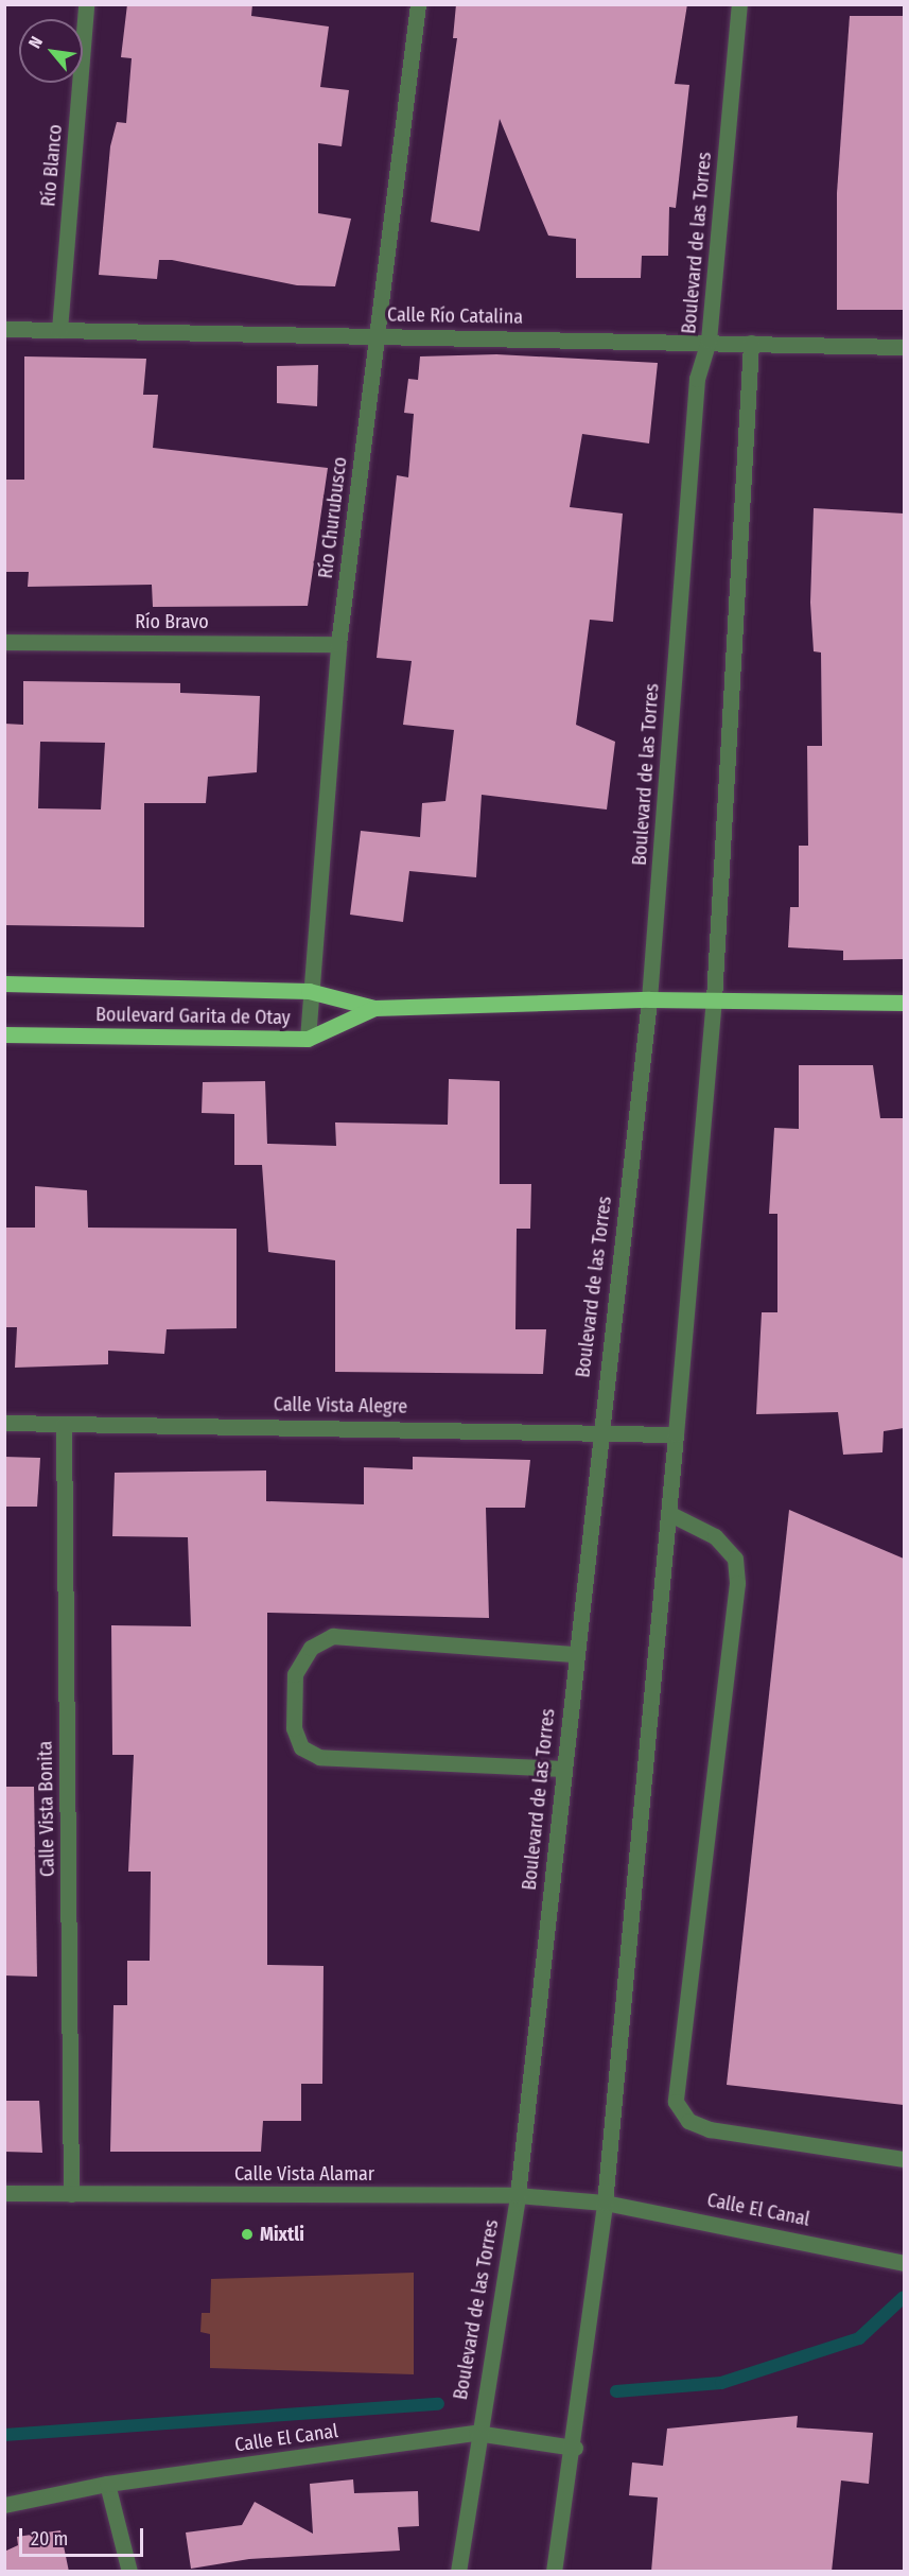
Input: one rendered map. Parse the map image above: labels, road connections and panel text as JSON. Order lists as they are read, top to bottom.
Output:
{
  "streets": {
    "main road": ["Boulevard Garita de Otay"],
    "street": [
      "Río Blanco",
      "Boulevard de las Torres",
      "Calle Río Catalina",
      "Río Churubusco",
      "Río Bravo",
      "Calle Vista Alegre",
      "Calle Vista Bonita",
      "Calle Vista Alamar",
      "Calle El Canal"
    ]
  },
  "crossings": [
    ["Río Blanco", "Calle Río Catalina"],
    ["Boulevard de las Torres", "Calle Río Catalina"],
    ["Boulevard de las Torres", "Boulevard Garita de Otay"],
    ["Boulevard de las Torres", "Calle Vista Alegre"],
    ["Boulevard de las Torres", "Calle Vista Alamar"],
    ["Boulevard de las Torres", "Calle El Canal"],
    ["Calle Río Catalina", "Río Churubusco"],
    ["Río Churubusco", "Río Bravo"],
    ["Río Churubusco", "Boulevard Garita de Otay"],
    ["Calle Vista Alegre", "Calle Vista Bonita"],
    ["Calle Vista Bonita", "Calle Vista Alamar"],
    ["Calle Vista Alamar", "Calle El Canal"]
  ],
  "places": ["Mixtli"],
  "scale_bar": "20 m",
  "north": "top left"
}
